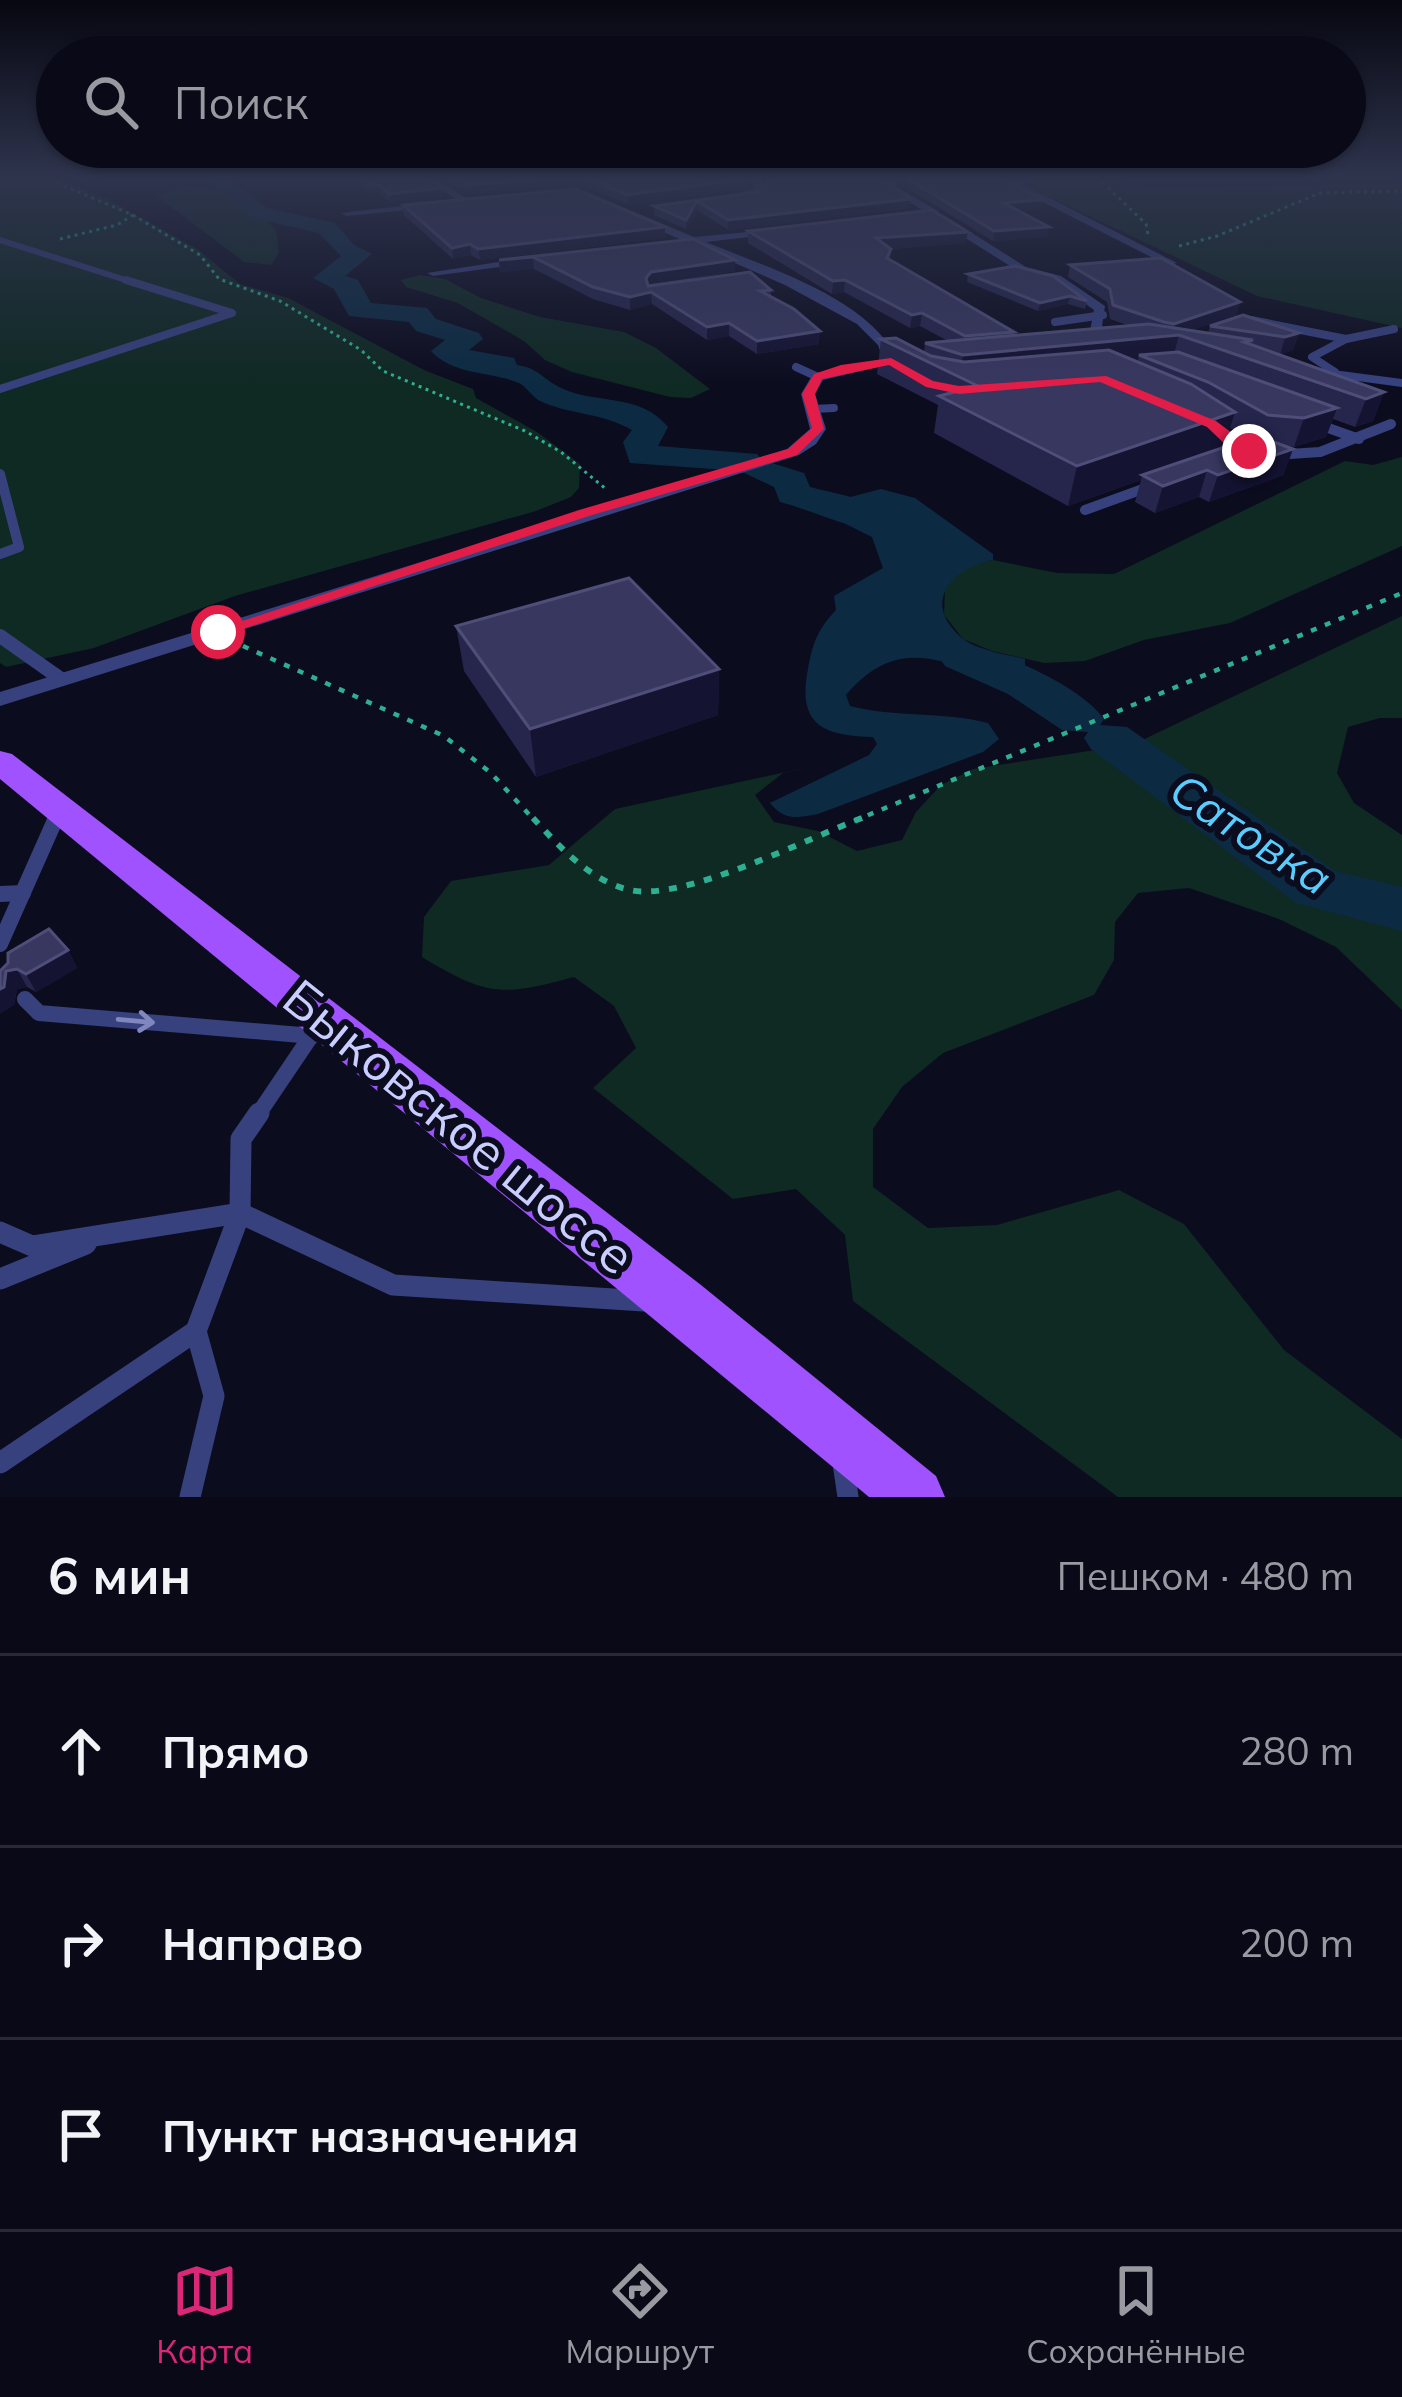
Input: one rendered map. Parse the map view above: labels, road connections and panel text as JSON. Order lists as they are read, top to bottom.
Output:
{
  "streets": {
    "main road": ["Быковское шоссе"]
  },
  "water": ["Сатовка"],
  "page": {
    "search": "Поиск",
    "heading": ["6 мин", "Пешком · 480 m"],
    "list": [
      ["Прямо", "280 m"],
      ["Направо", "200 m"],
      "Пункт назначения"
    ],
    "nav": ["Карта", "Маршрут", "Сохранённые"]
  }
}
